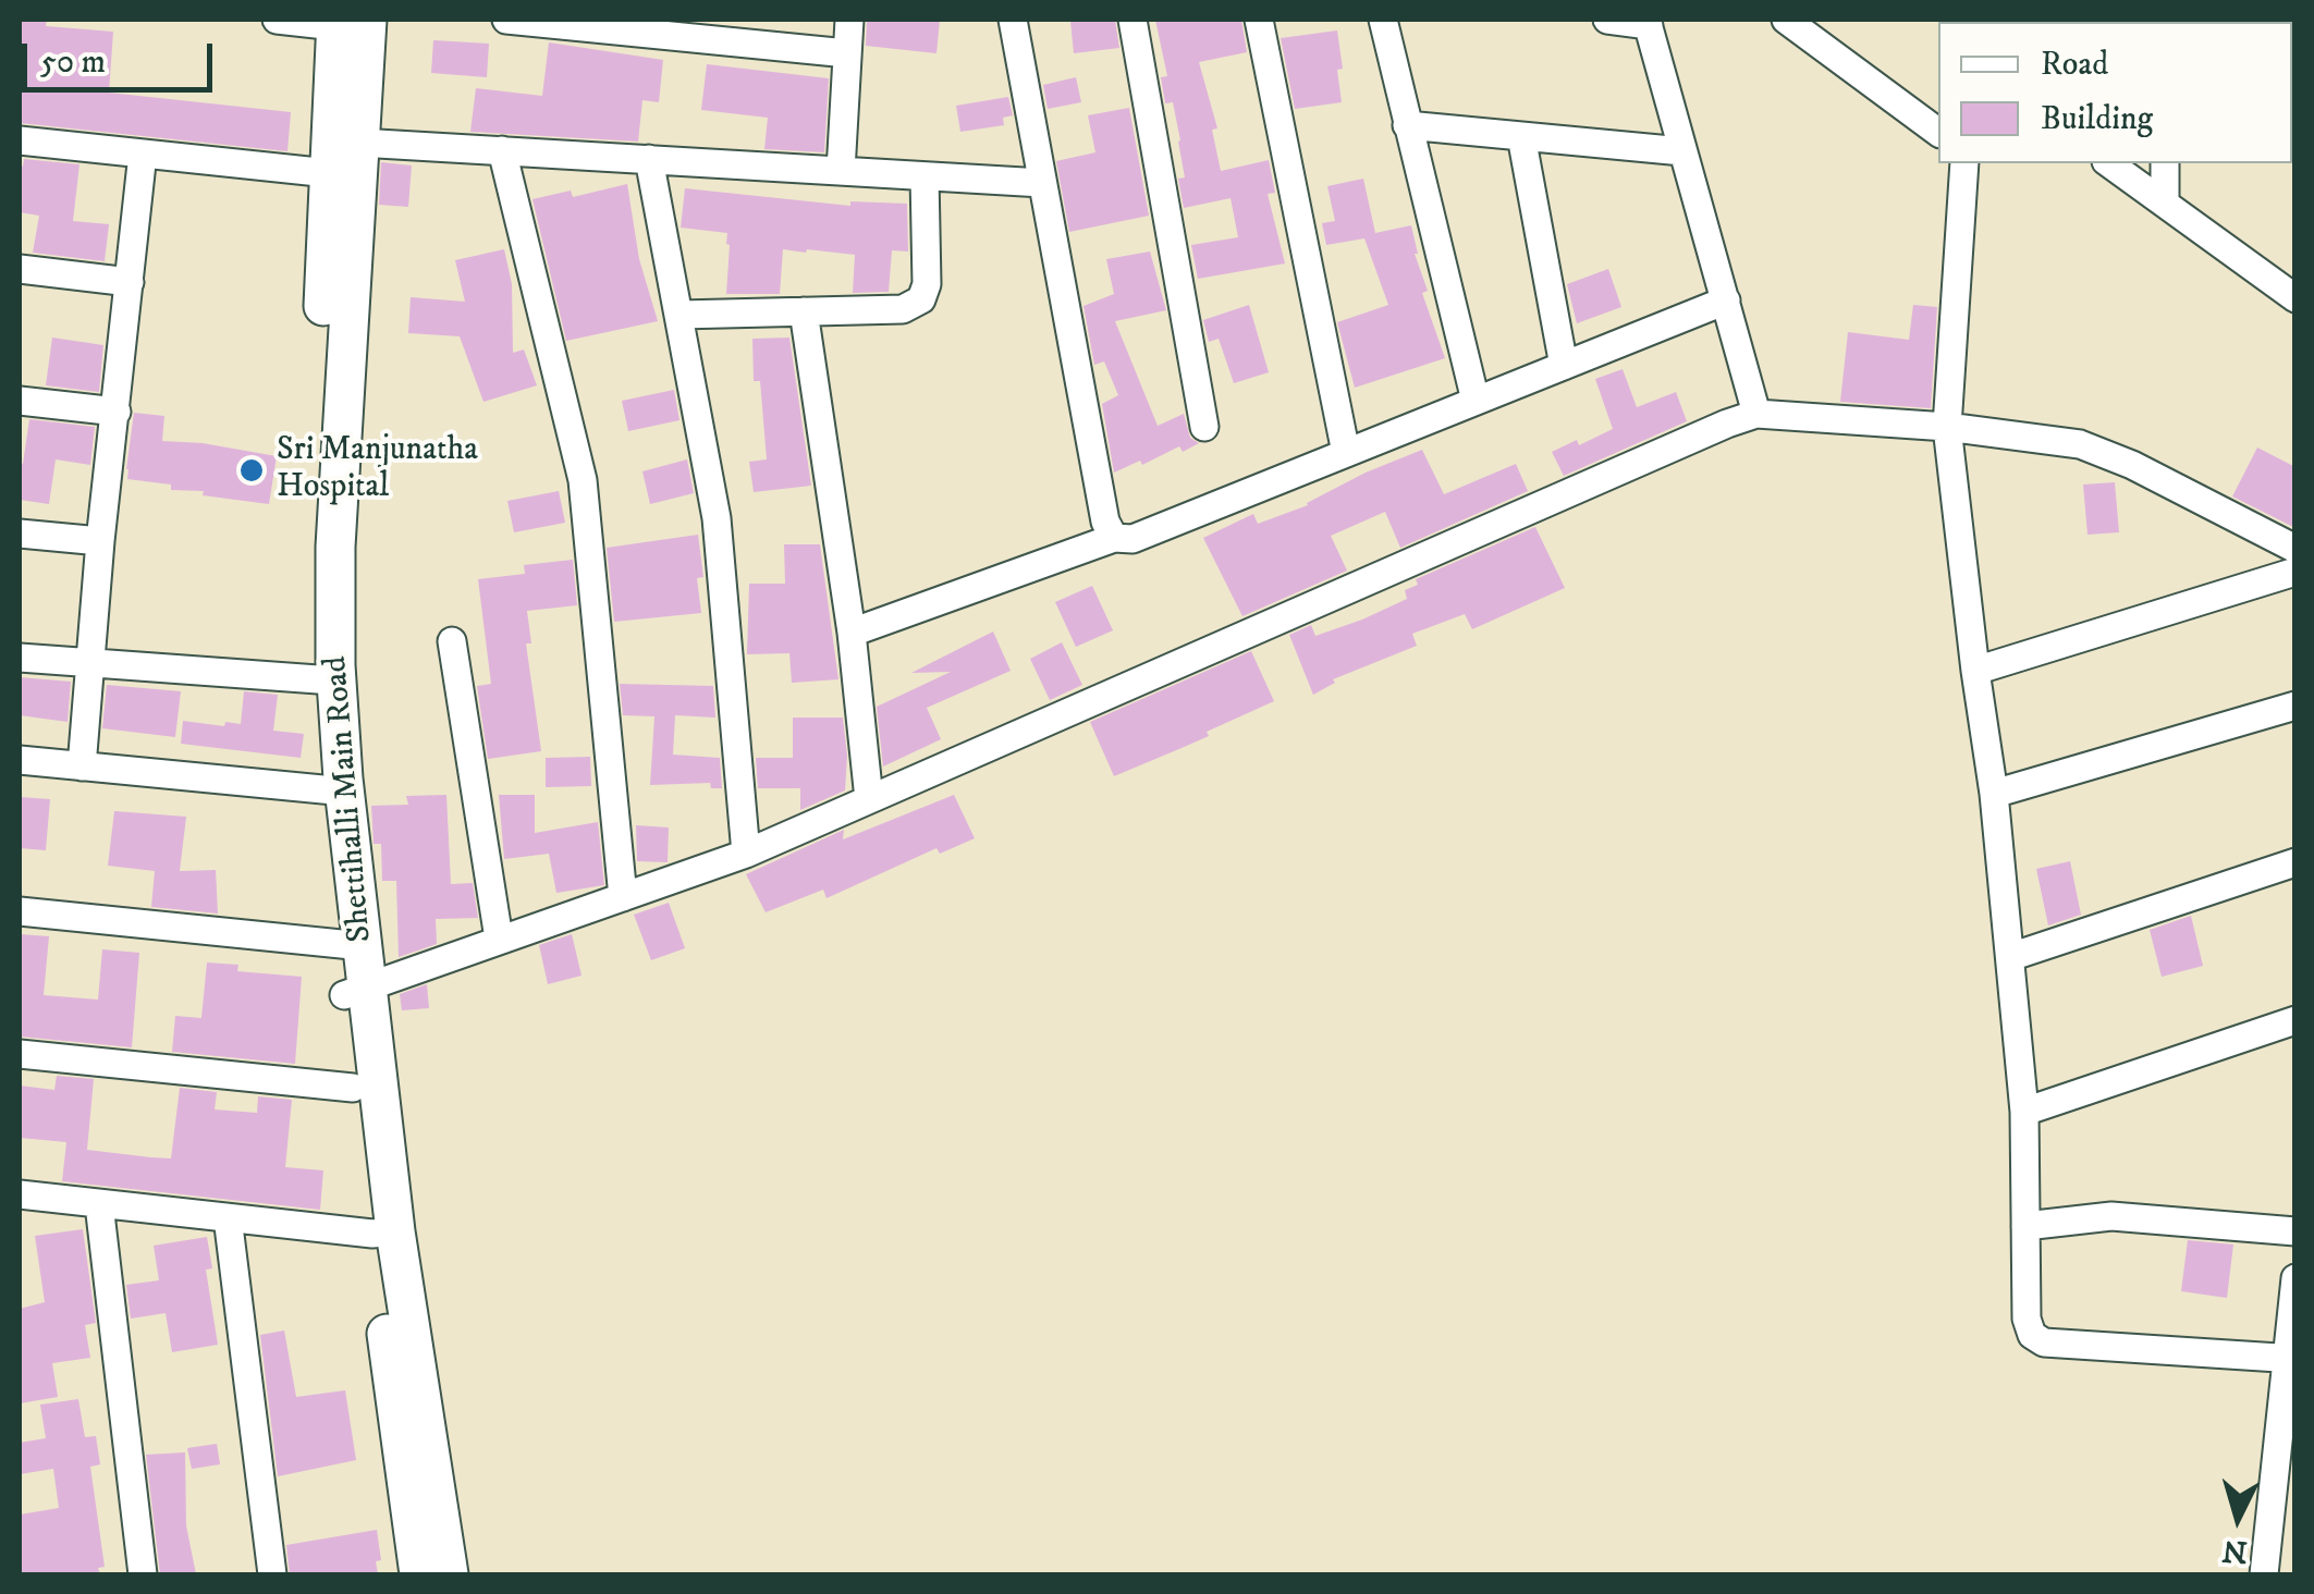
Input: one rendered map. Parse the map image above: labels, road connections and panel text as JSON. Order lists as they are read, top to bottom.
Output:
{
  "streets": {
    "main road": ["Shettihalli Main Road"]
  },
  "places": ["Sri Manjunatha Hospital"],
  "legend": ["Road", "Building"],
  "scale_bar": "50 m",
  "north": "bottom"
}
